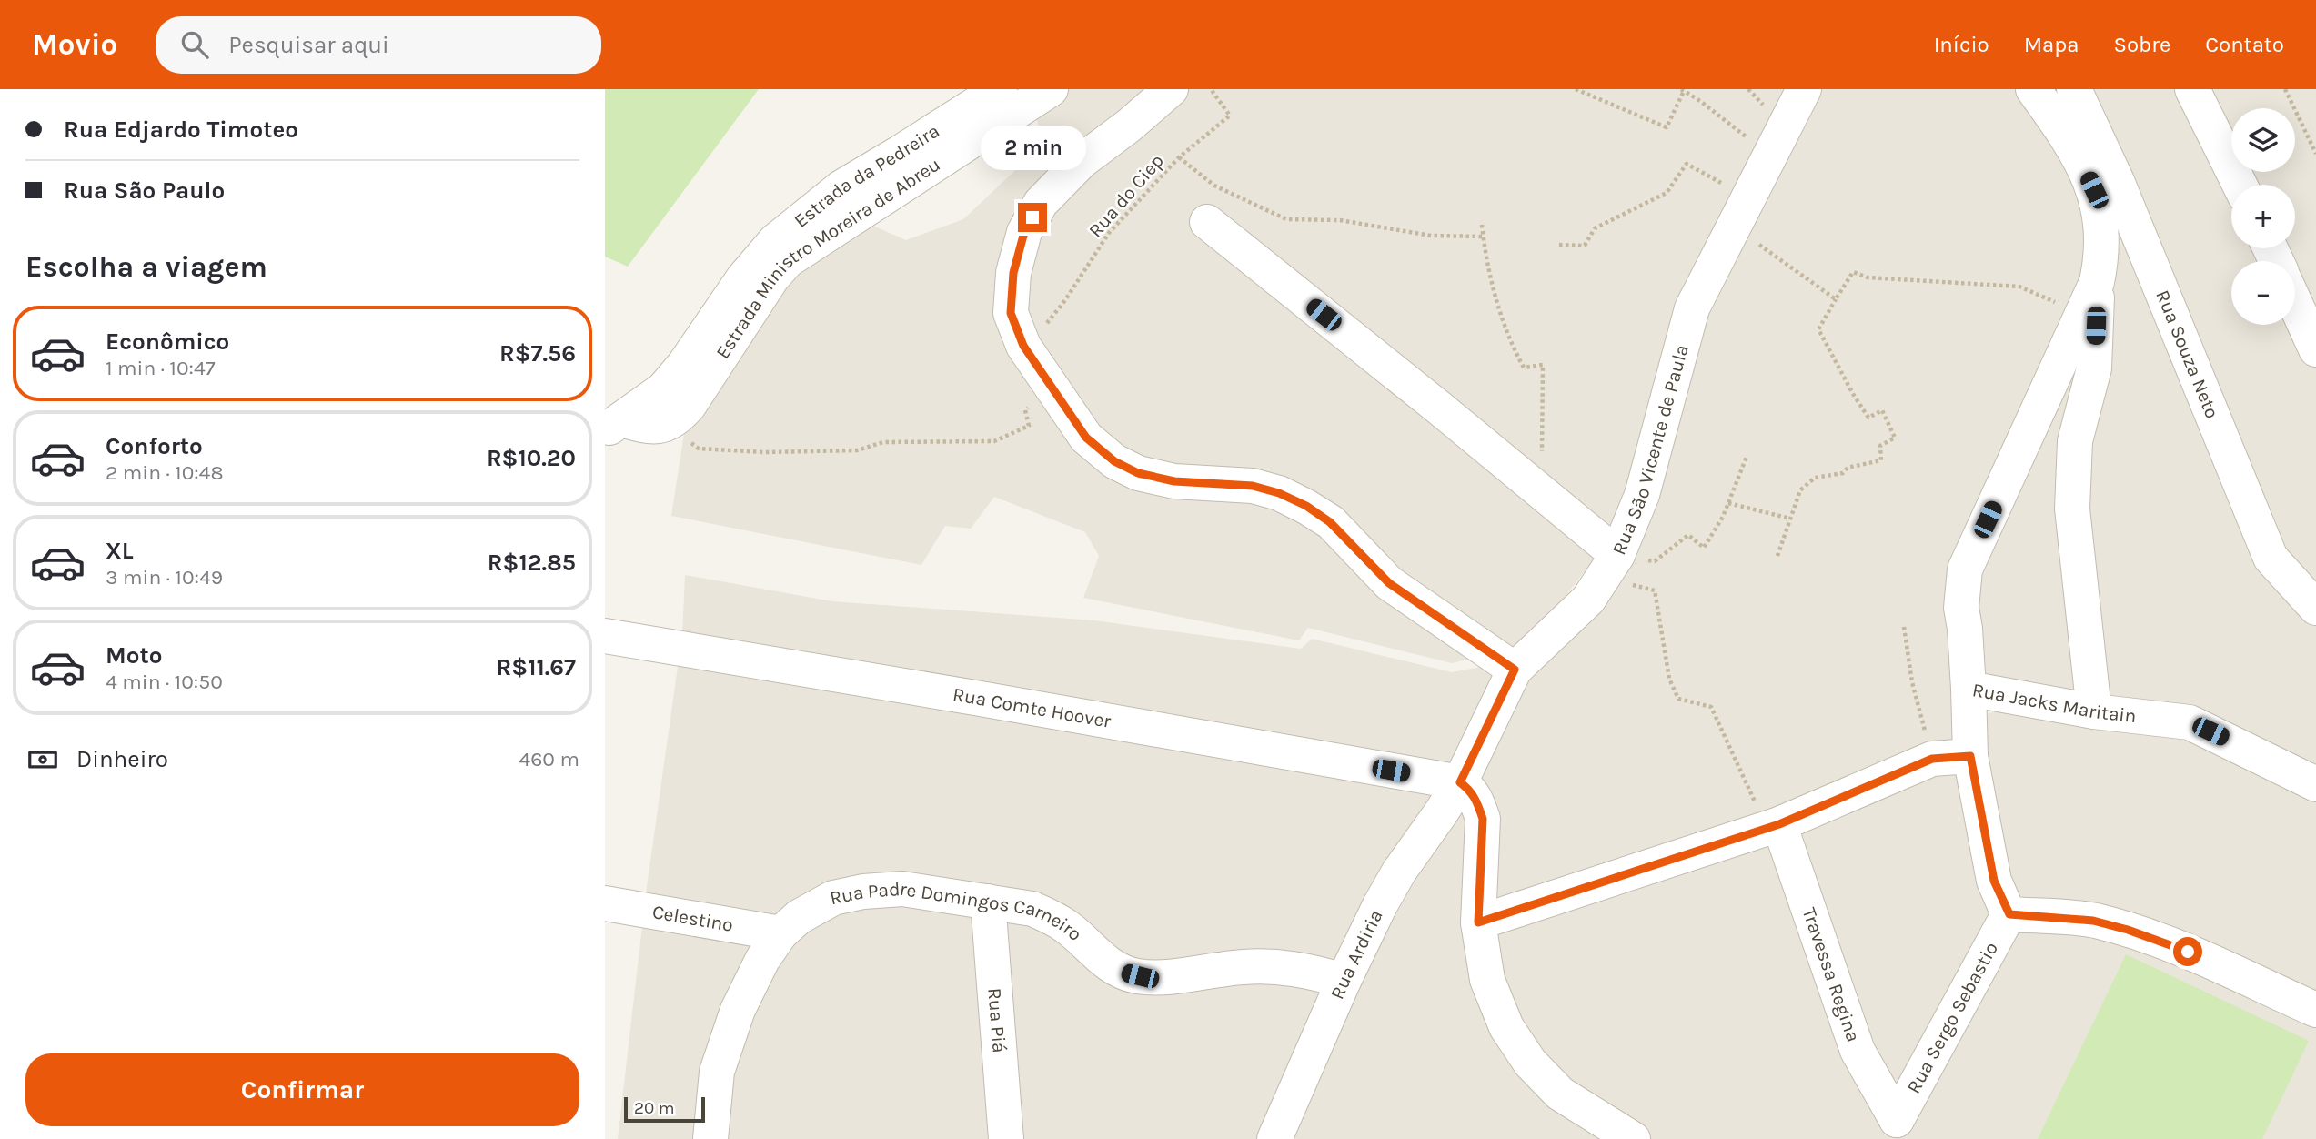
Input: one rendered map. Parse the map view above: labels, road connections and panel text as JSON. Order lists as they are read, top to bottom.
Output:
{
  "streets": {
    "street": [
      "Estrada da Pedreira",
      "Estrada Ministro Moreira de Abreu",
      "Rua Souza Neto",
      "Rua São Vicente de Paula",
      "Rua Jacks Maritain",
      "Rua Comte Hoover",
      "Celestino",
      "Rua Padre Domingos Carneiro",
      "Rua Ardiria",
      "Travessa Regina",
      "Rua Sergo Sebastio",
      "Rua Piá"
    ],
    "path": ["Rua do Ciep"]
  },
  "crossings": [
    ["Rua São Vicente de Paula", "Rua Comte Hoover"],
    ["Rua São Vicente de Paula", "Rua Ardiria"],
    ["Rua Comte Hoover", "Rua Ardiria"],
    ["Celestino", "Rua Padre Domingos Carneiro"],
    ["Rua Padre Domingos Carneiro", "Rua Ardiria"],
    ["Rua Padre Domingos Carneiro", "Rua Piá"],
    ["Travessa Regina", "Rua Sergo Sebastio"]
  ],
  "scale_bar": "20 m",
  "page": {
    "header": "Movio",
    "search": "Pesquisar aqui",
    "nav": [
      "Início",
      "Mapa",
      "Sobre",
      "Contato"
    ],
    "banner": ["Rua Edjardo Timoteo", "Rua São Paulo"],
    "map_buttons": ["+", "−"],
    "bubble": "2 min",
    "heading": "Escolha a viagem",
    "list": [
      {
        "name": "Econômico",
        "note": "1 min · 10:47",
        "value": "R$7.56"
      },
      {
        "name": "Conforto",
        "note": "2 min · 10:48",
        "value": "R$10.20"
      },
      {
        "name": "XL",
        "note": "3 min · 10:49",
        "value": "R$12.85"
      },
      {
        "name": "Moto",
        "note": "4 min · 10:50",
        "value": "R$11.67"
      }
    ],
    "pay": ["Dinheiro", "460 m"],
    "buttons": "Confirmar",
    "scale": "20 m"
  }
}
